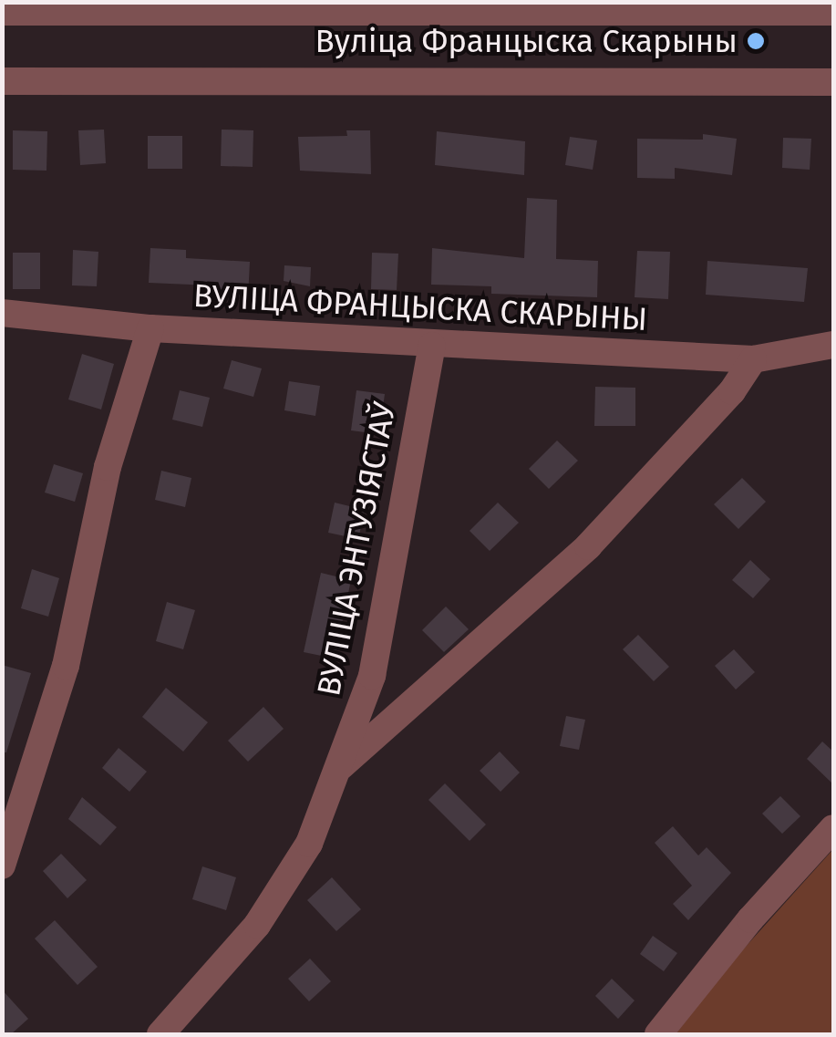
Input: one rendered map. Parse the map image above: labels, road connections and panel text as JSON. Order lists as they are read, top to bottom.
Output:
{
  "streets": {
    "street": ["ВУЛІЦА ФРАНЦЫСКА СКАРЫНЫ", "ВУЛІЦА ЭНТУЗІЯСТАЎ"]
  },
  "crossings": [
    ["ВУЛІЦА ФРАНЦЫСКА СКАРЫНЫ", "ВУЛІЦА ЭНТУЗІЯСТАЎ"]
  ],
  "places": ["Вуліца Францыска Скарыны"]
}
